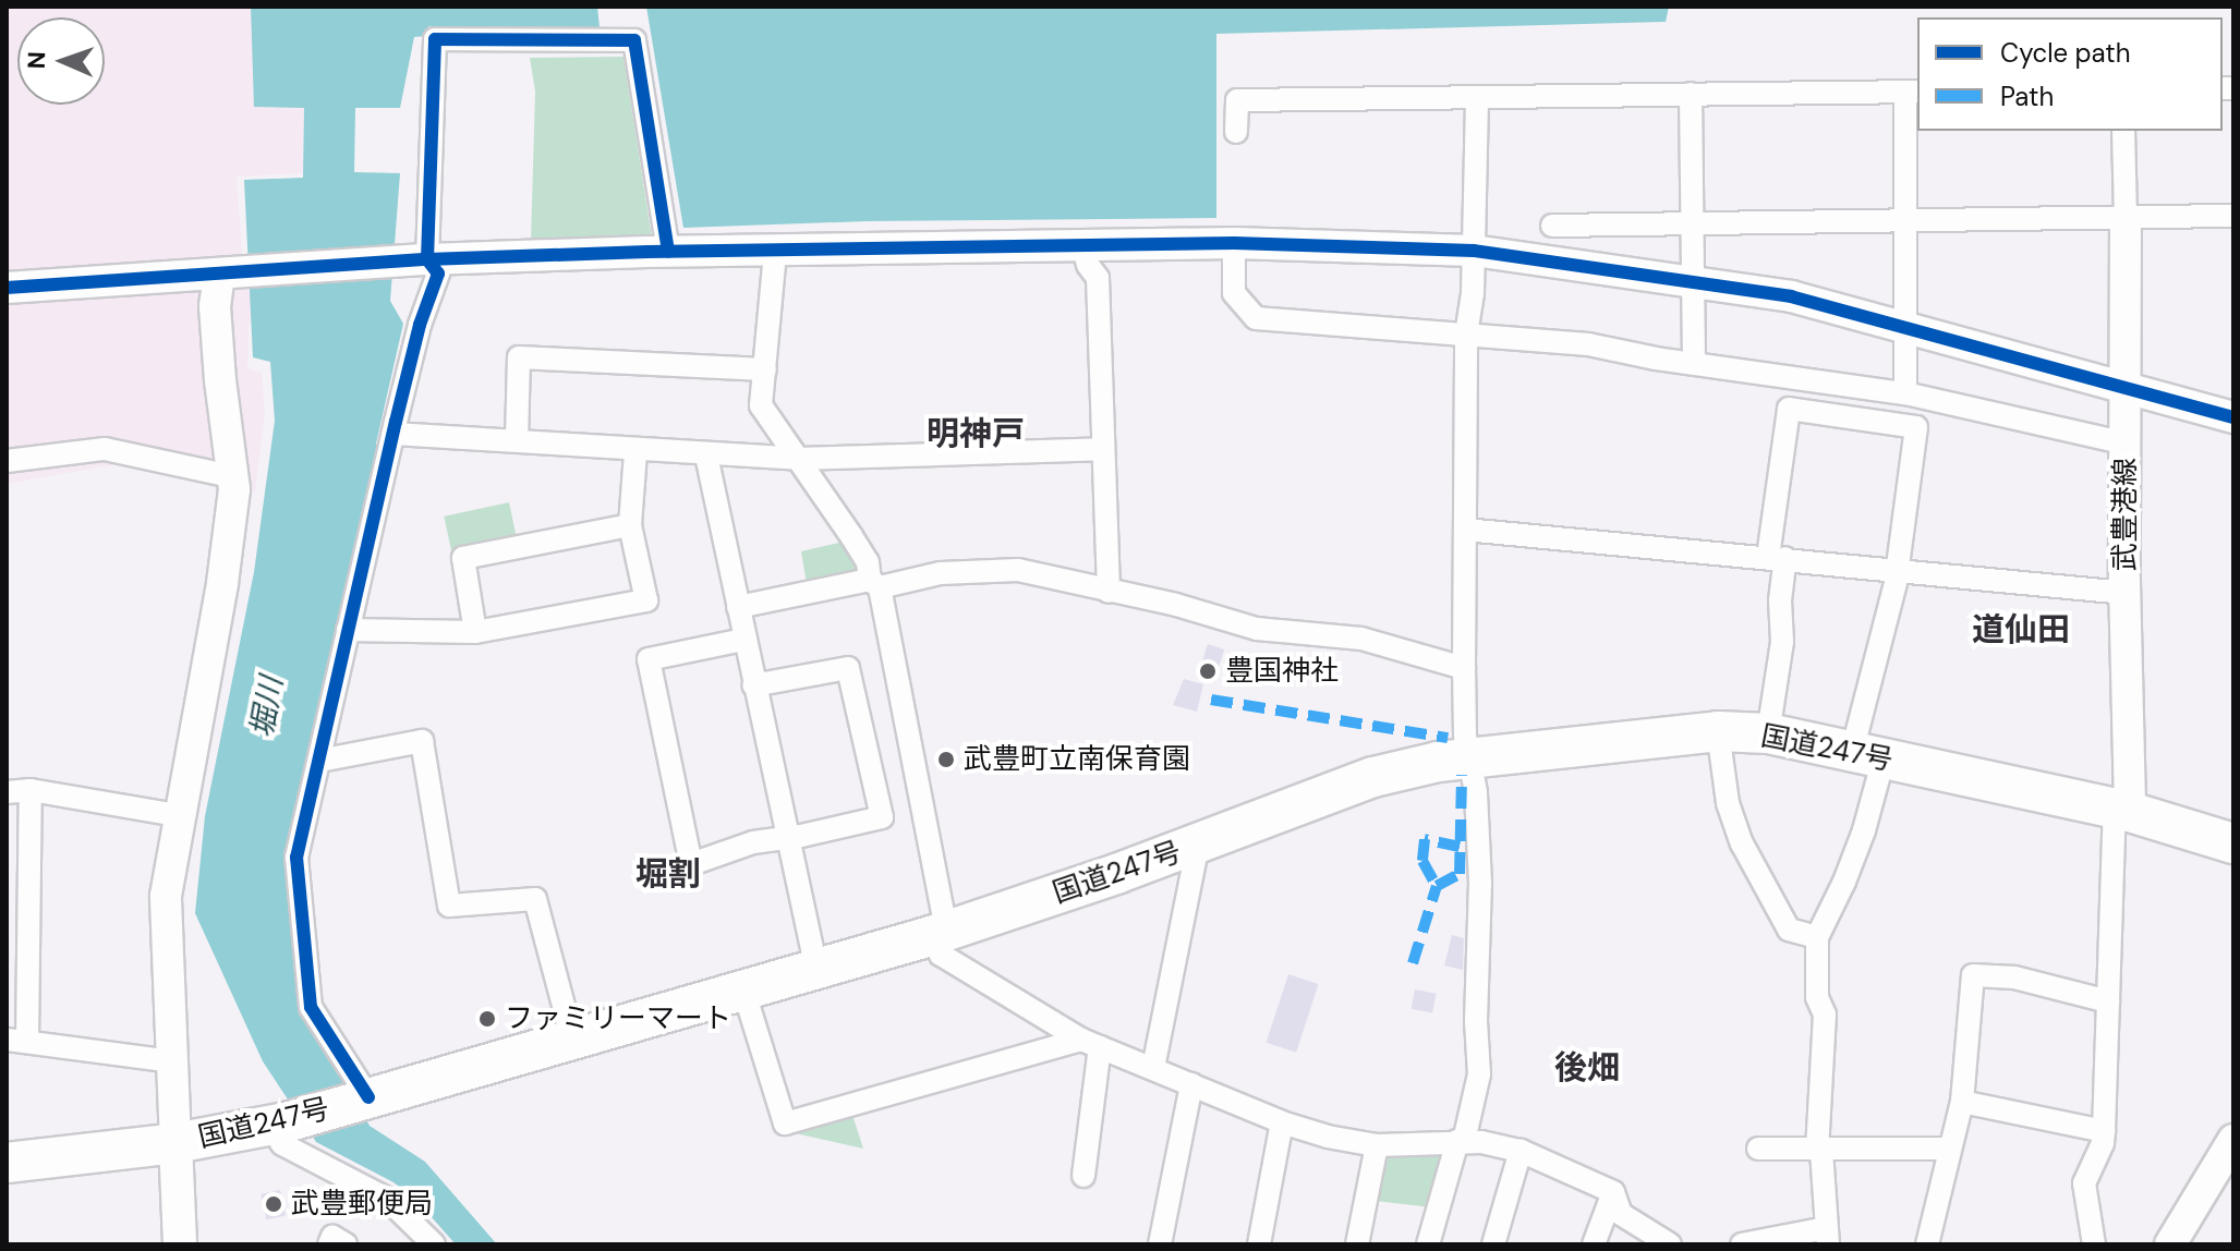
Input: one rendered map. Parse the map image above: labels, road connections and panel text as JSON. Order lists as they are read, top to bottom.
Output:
{
  "streets": {
    "highway": ["国道247号"],
    "street": ["武豊港線"]
  },
  "crossings": [
    ["武豊港線", "国道247号"]
  ],
  "districts": [
    "明神戸",
    "道仙田",
    "堀割",
    "後畑"
  ],
  "water": ["堀川"],
  "places": [
    "豊国神社",
    "武豊町立南保育園",
    "ファミリーマート",
    "武豊郵便局"
  ],
  "legend": ["Cycle path", "Path"],
  "north": "left"
}
